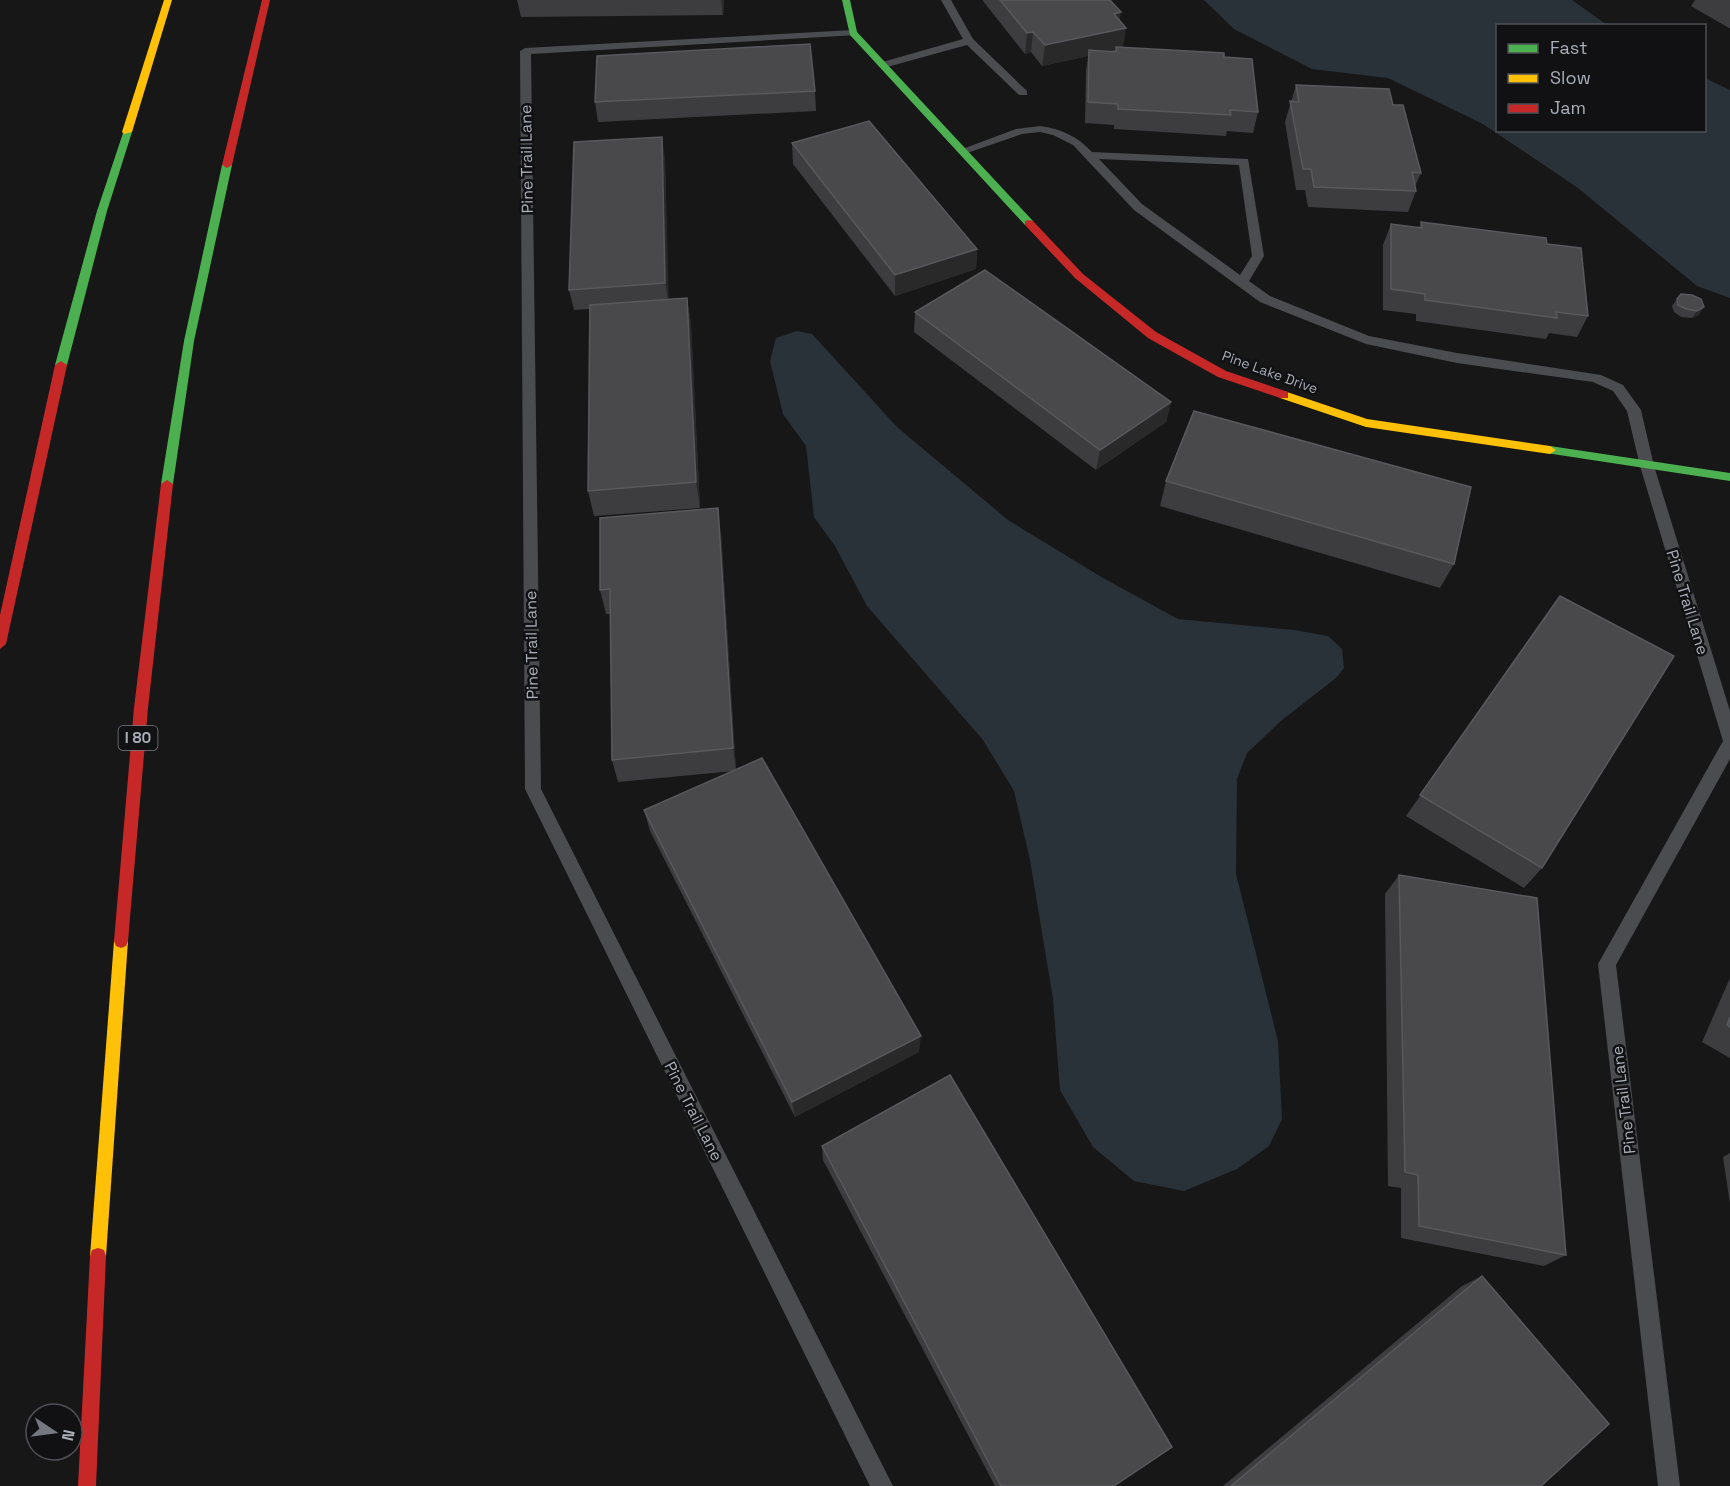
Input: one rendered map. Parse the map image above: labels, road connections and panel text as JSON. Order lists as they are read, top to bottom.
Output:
{
  "streets": {
    "main road": ["Pine Lake Drive", "I 80"],
    "lane": ["Pine Trail Lane"]
  },
  "crossings": [
    ["Pine Trail Lane", "Pine Lake Drive"]
  ],
  "legend": ["Fast", "Slow", "Jam"],
  "north": "right"
}
